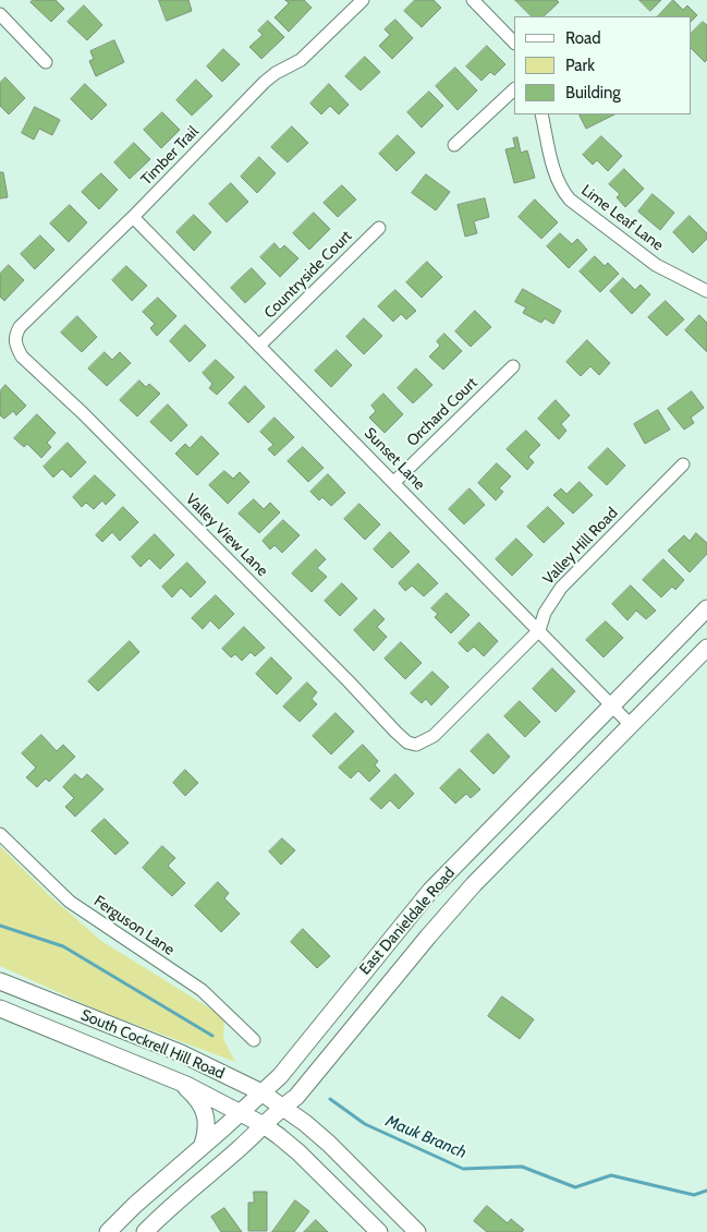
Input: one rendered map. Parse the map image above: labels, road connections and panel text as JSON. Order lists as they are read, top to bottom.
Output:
{
  "streets": {
    "main road": ["East Danieldale Road", "South Cockrell Hill Road"],
    "street": [
      "Timber Trail",
      "Lime Leaf Lane",
      "Countryside Court",
      "Orchard Court",
      "Sunset Lane",
      "Valley View Lane",
      "Valley Hill Road",
      "Ferguson Lane"
    ]
  },
  "crossings": [
    ["Timber Trail", "Sunset Lane"],
    ["Timber Trail", "Valley View Lane"],
    ["Countryside Court", "Sunset Lane"],
    ["Orchard Court", "Sunset Lane"],
    ["Sunset Lane", "Valley Hill Road"],
    ["Sunset Lane", "East Danieldale Road"],
    ["Valley View Lane", "Valley Hill Road"],
    ["East Danieldale Road", "South Cockrell Hill Road"]
  ],
  "water": ["Mauk Branch"],
  "legend": ["Road", "Park", "Building"]
}
